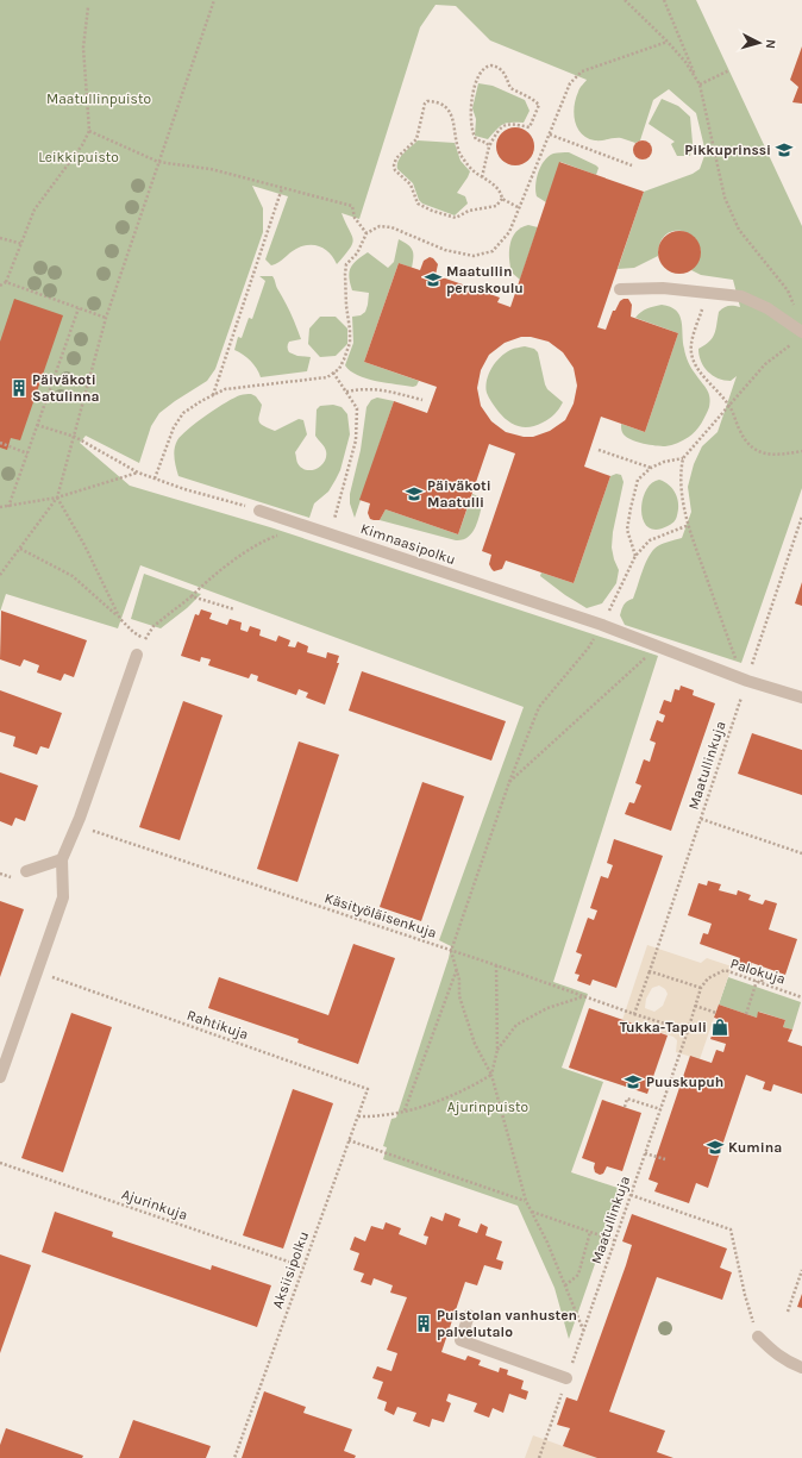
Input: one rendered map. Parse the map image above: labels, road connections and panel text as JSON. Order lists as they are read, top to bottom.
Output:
{
  "streets": {
    "street": ["Kimnaasipolku"],
    "path": [
      "Maatullinkuja",
      "Käsityöläisenkuja",
      "Palokuja",
      "Rahtikuja",
      "Ajurinkuja",
      "Aksiisipolku"
    ]
  },
  "crossings": [
    ["Kimnaasipolku", "Maatullinkuja"],
    ["Maatullinkuja", "Käsityöläisenkuja"],
    ["Maatullinkuja", "Palokuja"],
    ["Rahtikuja", "Aksiisipolku"],
    ["Ajurinkuja", "Aksiisipolku"]
  ],
  "parks": ["Maatullinpuisto", "Leikkipuisto", "Ajurinpuisto"],
  "places": {
    "school or university": [
      "Pikkuprinssi",
      "Maatullin peruskoulu",
      "Päiväkoti Maatulli",
      "Puuskupuh",
      "Kumina"
    ],
    "building": ["Päiväkoti Satulinna", "Puistolan vanhusten palvelutalo"],
    "shop": ["Tukka-Tapuli"]
  },
  "north": "right"
}
